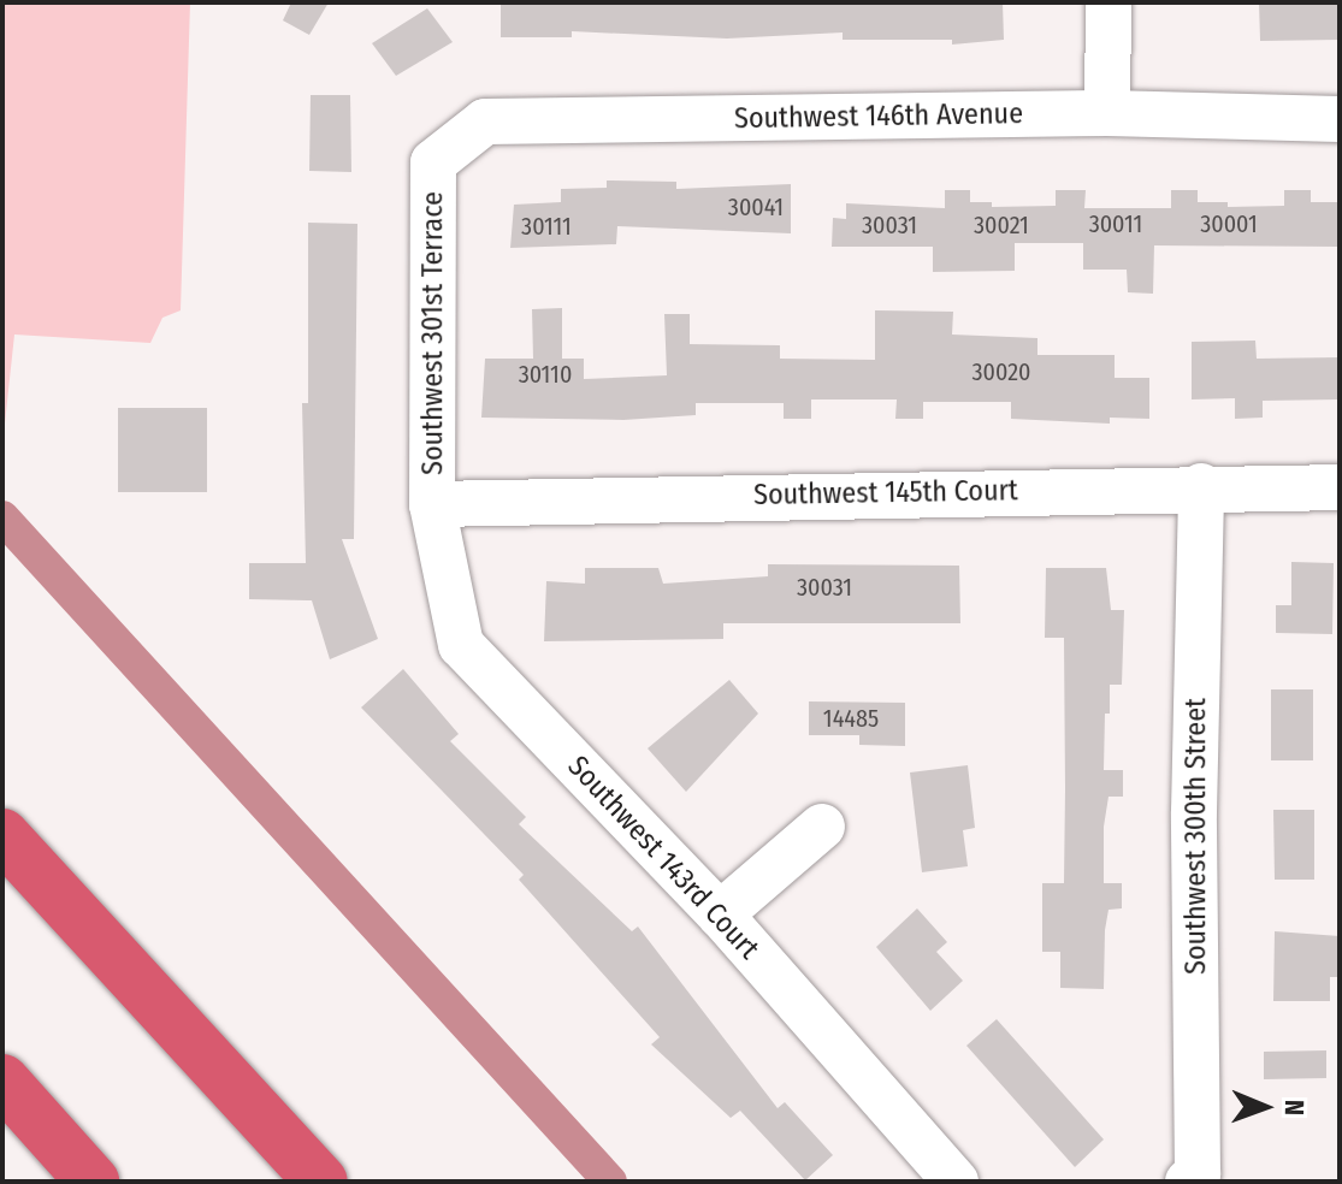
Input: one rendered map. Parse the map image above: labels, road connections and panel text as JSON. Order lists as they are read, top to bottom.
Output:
{
  "streets": {
    "street": [
      "Southwest 146th Avenue",
      "Southwest 301st Terrace",
      "Southwest 145th Court",
      "Southwest 300th Street",
      "Southwest 143rd Court"
    ]
  },
  "crossings": [
    ["Southwest 146th Avenue", "Southwest 301st Terrace"],
    ["Southwest 301st Terrace", "Southwest 145th Court"],
    ["Southwest 301st Terrace", "Southwest 143rd Court"],
    ["Southwest 145th Court", "Southwest 300th Street"],
    ["Southwest 145th Court", "Southwest 143rd Court"]
  ],
  "house_numbers": [
    "30041",
    "30011",
    "30001",
    "30031",
    "30021",
    "30111",
    "30020",
    "30110",
    "30031",
    "14485"
  ],
  "north": "right"
}
